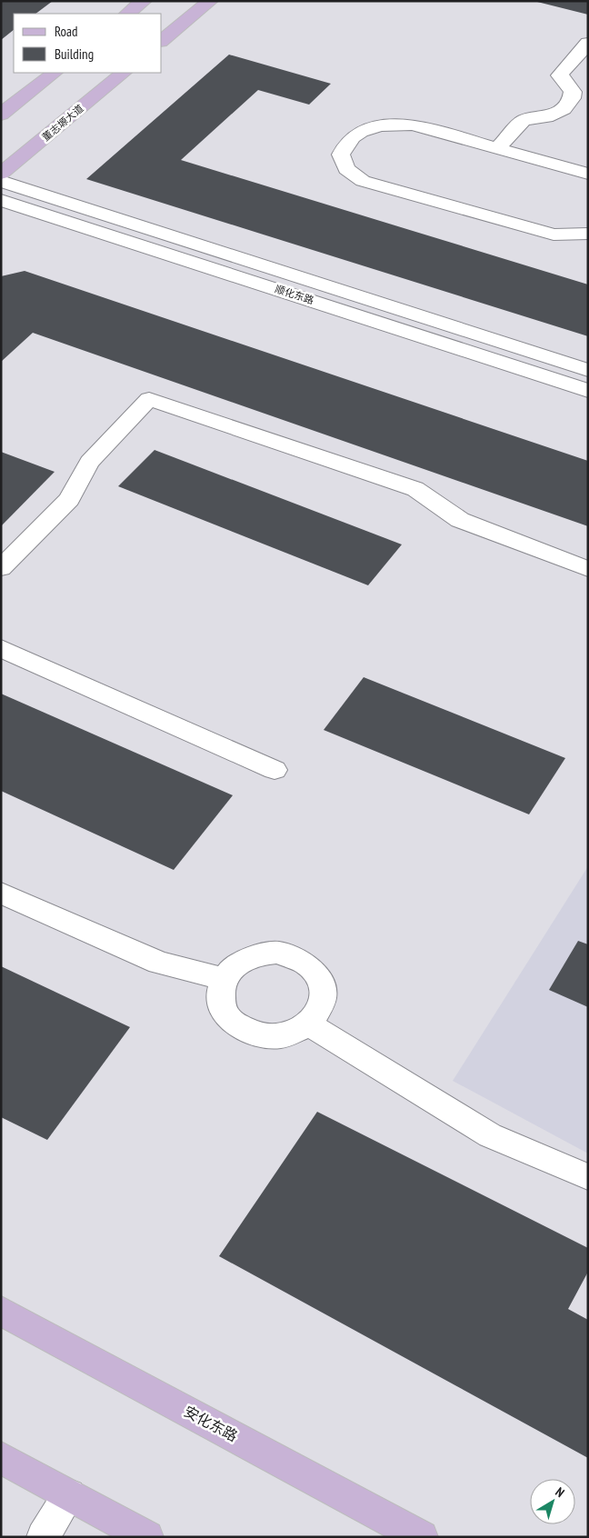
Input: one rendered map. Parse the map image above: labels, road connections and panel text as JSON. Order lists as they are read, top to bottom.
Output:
{
  "streets": {
    "main road": ["董志塬大道", "安化东路"],
    "street": ["顺化东路"]
  },
  "legend": ["Road", "Building"],
  "north": "top right"
}
